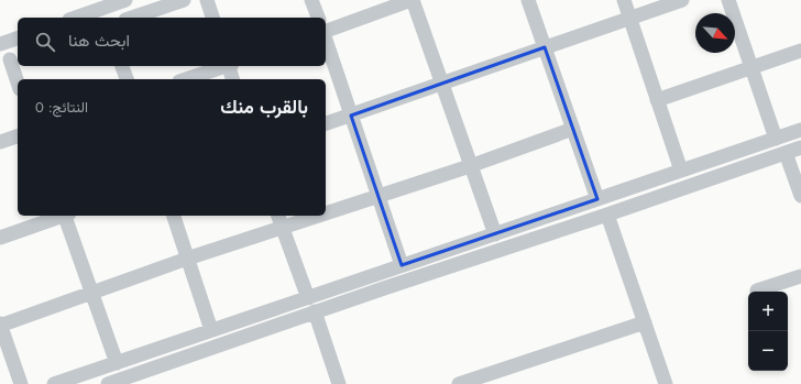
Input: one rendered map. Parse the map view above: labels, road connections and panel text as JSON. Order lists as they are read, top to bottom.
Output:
{
  "north": "bottom right",
  "page": {
    "search": "ابحث هنا",
    "heading": ["بالقرب منك", "النتائج: 0"],
    "map_buttons": ["+", "−"]
  }
}
